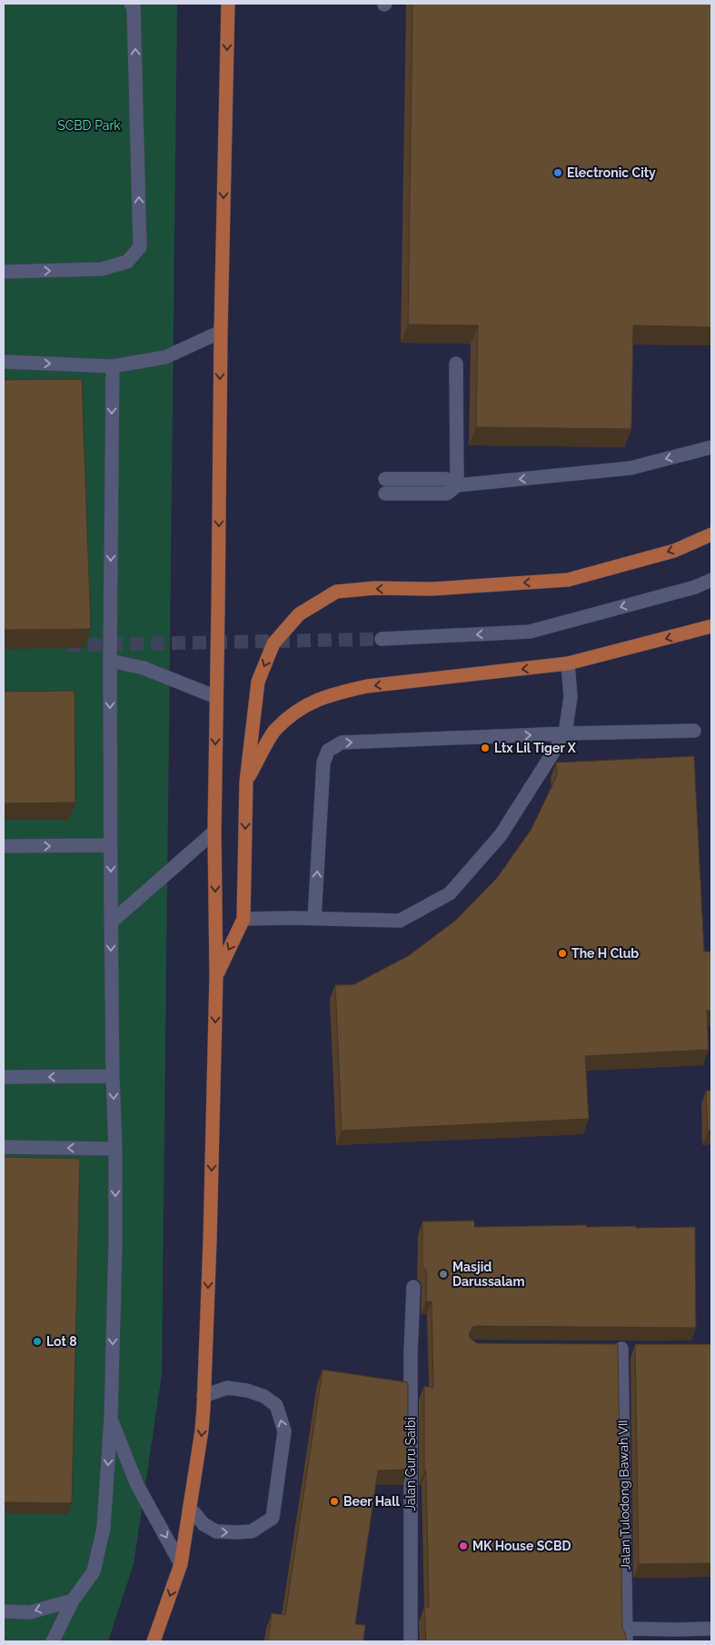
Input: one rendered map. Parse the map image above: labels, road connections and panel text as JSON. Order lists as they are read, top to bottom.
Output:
{
  "streets": {
    "street": ["Jalan Guru Saibi", "Jalan Tulodong Bawah VII"]
  },
  "parks": ["SCBD Park"],
  "places": [
    "Electronic City",
    "Ltx Lil Tiger X",
    "The H Club",
    "Masjid Darussalam",
    "Lot 8",
    "Beer Hall",
    "MK House SCBD"
  ]
}
